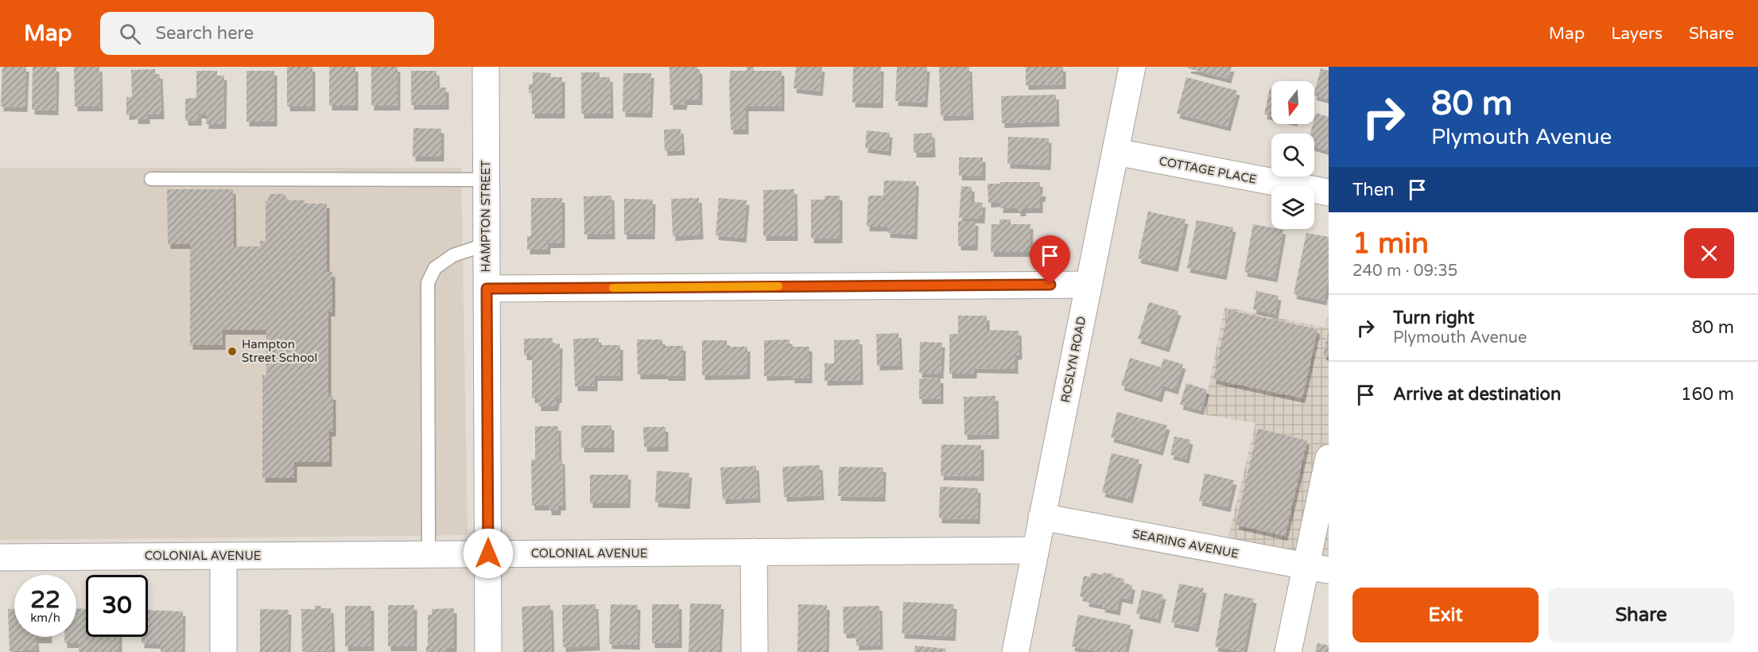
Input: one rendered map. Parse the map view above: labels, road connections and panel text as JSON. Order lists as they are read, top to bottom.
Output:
{
  "streets": {
    "street": [
      "COTTAGE PLACE",
      "HAMPTON STREET",
      "ROSLYN ROAD",
      "SEARING AVENUE",
      "COLONIAL AVENUE"
    ]
  },
  "crossings": [
    ["COTTAGE PLACE", "ROSLYN ROAD"],
    ["HAMPTON STREET", "COLONIAL AVENUE"],
    ["ROSLYN ROAD", "SEARING AVENUE"],
    ["ROSLYN ROAD", "COLONIAL AVENUE"]
  ],
  "places": ["Hampton Street School"],
  "north": "bottom",
  "page": {
    "header": "Map",
    "search": "Search here",
    "nav": ["Map", "Layers", "Share"],
    "turn": ["80 m", "Plymouth Avenue"],
    "then": "Then",
    "heading": ["1 min", "240 m · 09:35"],
    "list": [
      {
        "name": "Turn right",
        "note": "Plymouth Avenue",
        "value": "80 m"
      },
      {
        "name": "Arrive at destination",
        "value": "160 m"
      }
    ],
    "speed": "22 km/h",
    "limit": "30",
    "buttons": ["Exit", "Share"]
  }
}
